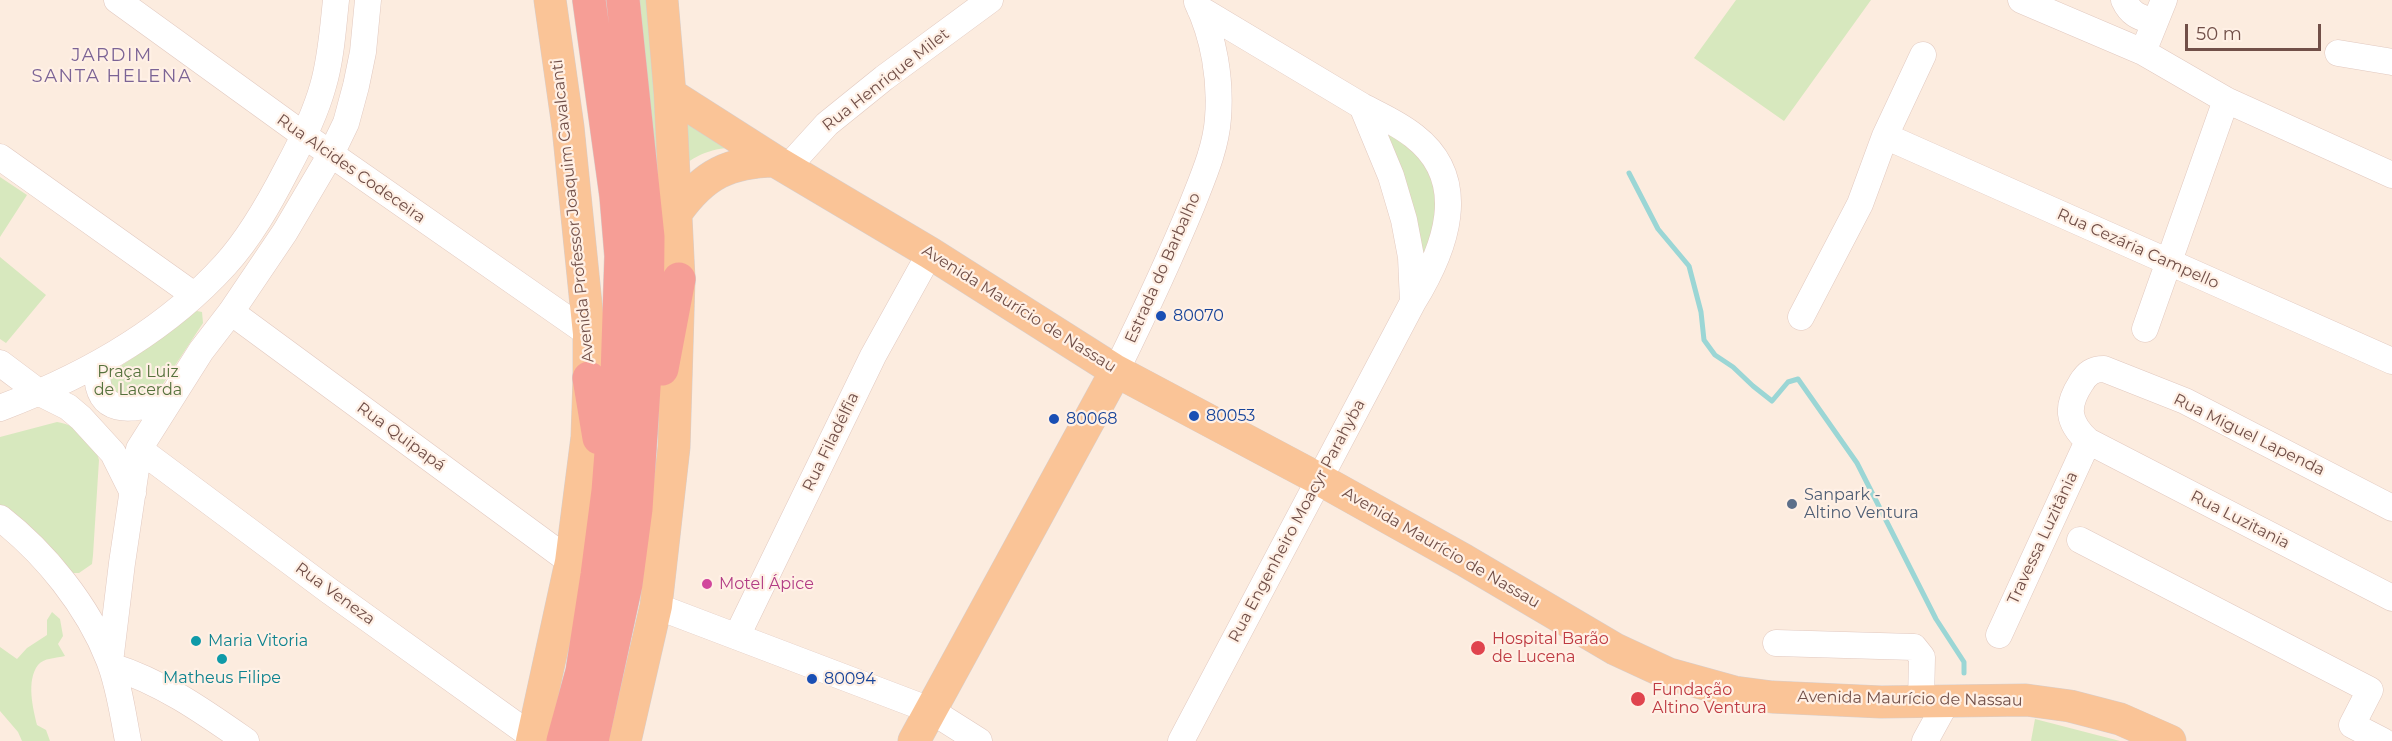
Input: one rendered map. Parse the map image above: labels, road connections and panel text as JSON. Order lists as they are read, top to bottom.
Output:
{
  "streets": {
    "highway": ["Avenida Professor Joaquim Cavalcanti"],
    "main road": ["Estrada do Barbalho", "Avenida Maurício de Nassau"],
    "street": [
      "Rua Henrique Milet",
      "Rua Alcides Codeceira",
      "Rua Cezária Campello",
      "Rua Miguel Lapenda",
      "Rua Quipapá",
      "Rua Filadélfia",
      "Rua Luzitania",
      "Rua Engenheiro Moacyr Parahyba",
      "Travessa Luzitânia",
      "Rua Veneza"
    ]
  },
  "crossings": [
    ["Rua Henrique Milet", "Avenida Maurício de Nassau"],
    ["Rua Alcides Codeceira", "Avenida Professor Joaquim Cavalcanti"],
    ["Avenida Professor Joaquim Cavalcanti", "Rua Quipapá"],
    ["Avenida Professor Joaquim Cavalcanti", "Rua Veneza"],
    ["Estrada do Barbalho", "Avenida Maurício de Nassau"],
    ["Estrada do Barbalho", "Rua Engenheiro Moacyr Parahyba"],
    ["Avenida Maurício de Nassau", "Rua Filadélfia"],
    ["Avenida Maurício de Nassau", "Rua Engenheiro Moacyr Parahyba"],
    ["Rua Miguel Lapenda", "Rua Luzitania"],
    ["Rua Miguel Lapenda", "Travessa Luzitânia"],
    ["Rua Luzitania", "Travessa Luzitânia"]
  ],
  "districts": ["JARDIM SANTA HELENA"],
  "parks": ["Praça Luiz de Lacerda"],
  "places": [
    "80070",
    "80053",
    "80068",
    "Sanpark - Altino Ventura",
    "Motel Ápice",
    "Maria Vitoria",
    "Hospital Barão de Lucena",
    "Matheus Filipe",
    "80094",
    "Fundação Altino Ventura"
  ],
  "scale_bar": "50 m"
}
